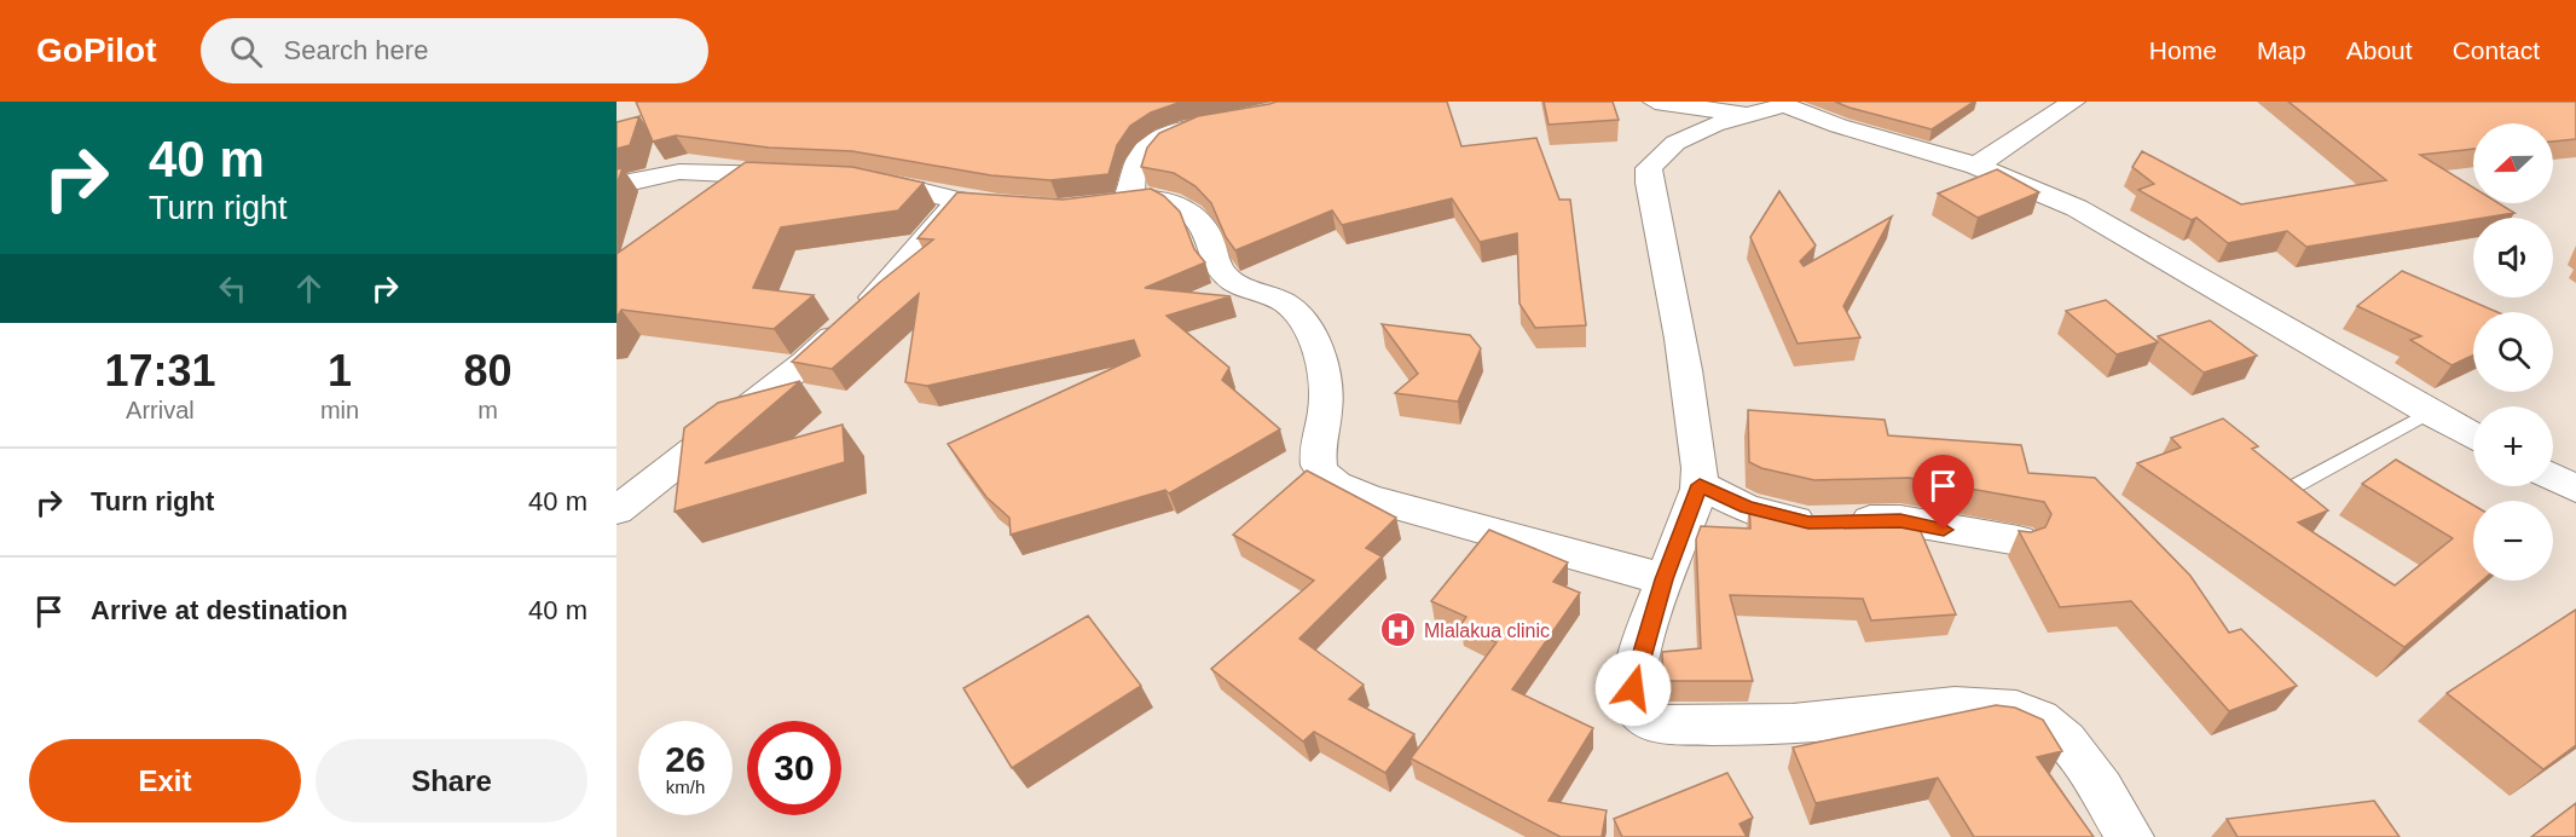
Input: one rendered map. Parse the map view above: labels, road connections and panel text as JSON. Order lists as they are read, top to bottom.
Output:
{
  "places": {
    "hospital": ["Mlalakua clinic"]
  },
  "north": "left",
  "page": {
    "header": "GoPilot",
    "search": "Search here",
    "nav": [
      "Home",
      "Map",
      "About",
      "Contact"
    ],
    "turn": ["40 m", "Turn right"],
    "map_buttons": ["+", "−"],
    "eta": [
      "17:31",
      "Arrival",
      "1",
      "min",
      "80",
      "m"
    ],
    "list": [
      {
        "name": "Turn right",
        "value": "40 m"
      },
      {
        "name": "Arrive at destination",
        "value": "40 m"
      }
    ],
    "speed": "26 km/h",
    "limit": "30",
    "buttons": ["Exit", "Share"]
  }
}
